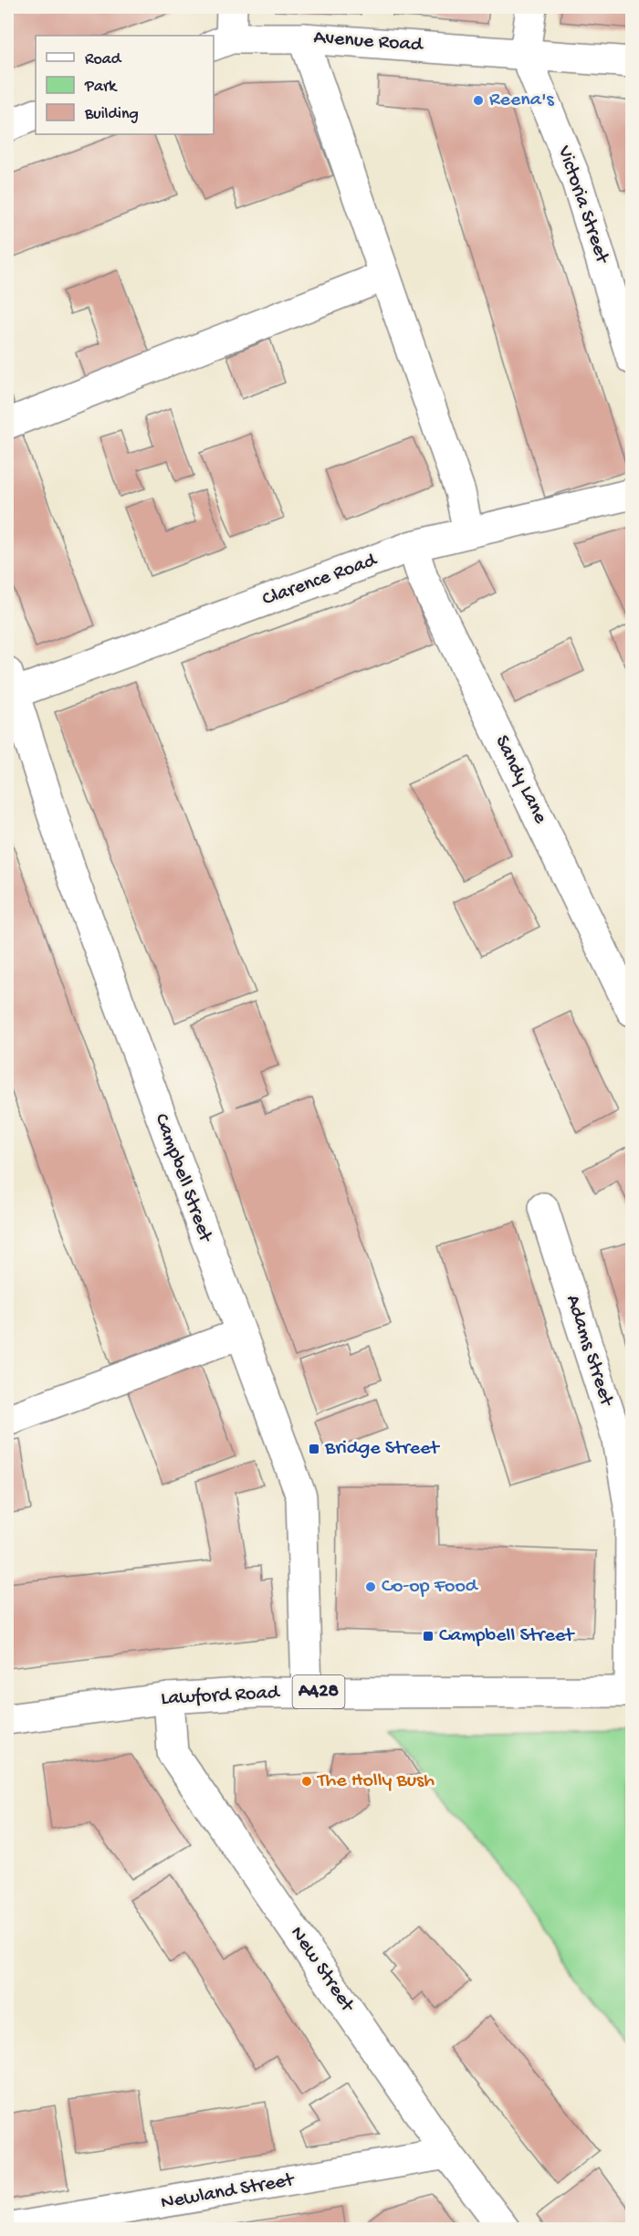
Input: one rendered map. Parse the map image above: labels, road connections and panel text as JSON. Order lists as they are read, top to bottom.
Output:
{
  "streets": {
    "street": [
      "Avenue Road",
      "Victoria Street",
      "Clarence Road",
      "Sandy Lane",
      "Campbell Street",
      "Adams Street",
      "A428",
      "Lawford Road",
      "New Street",
      "Newland Street"
    ]
  },
  "crossings": [
    ["Avenue Road", "Victoria Street"],
    ["Clarence Road", "Sandy Lane"],
    ["Clarence Road", "Campbell Street"],
    ["Campbell Street", "Lawford Road"],
    ["Adams Street", "Lawford Road"],
    ["Lawford Road", "New Street"],
    ["New Street", "Newland Street"]
  ],
  "places": {
    "other": ["Reena's", "Co-op Food", "The Holly Bush"],
    "transit": ["Bridge Street", "Campbell Street"]
  },
  "legend": ["Road", "Park", "Building"]
}
